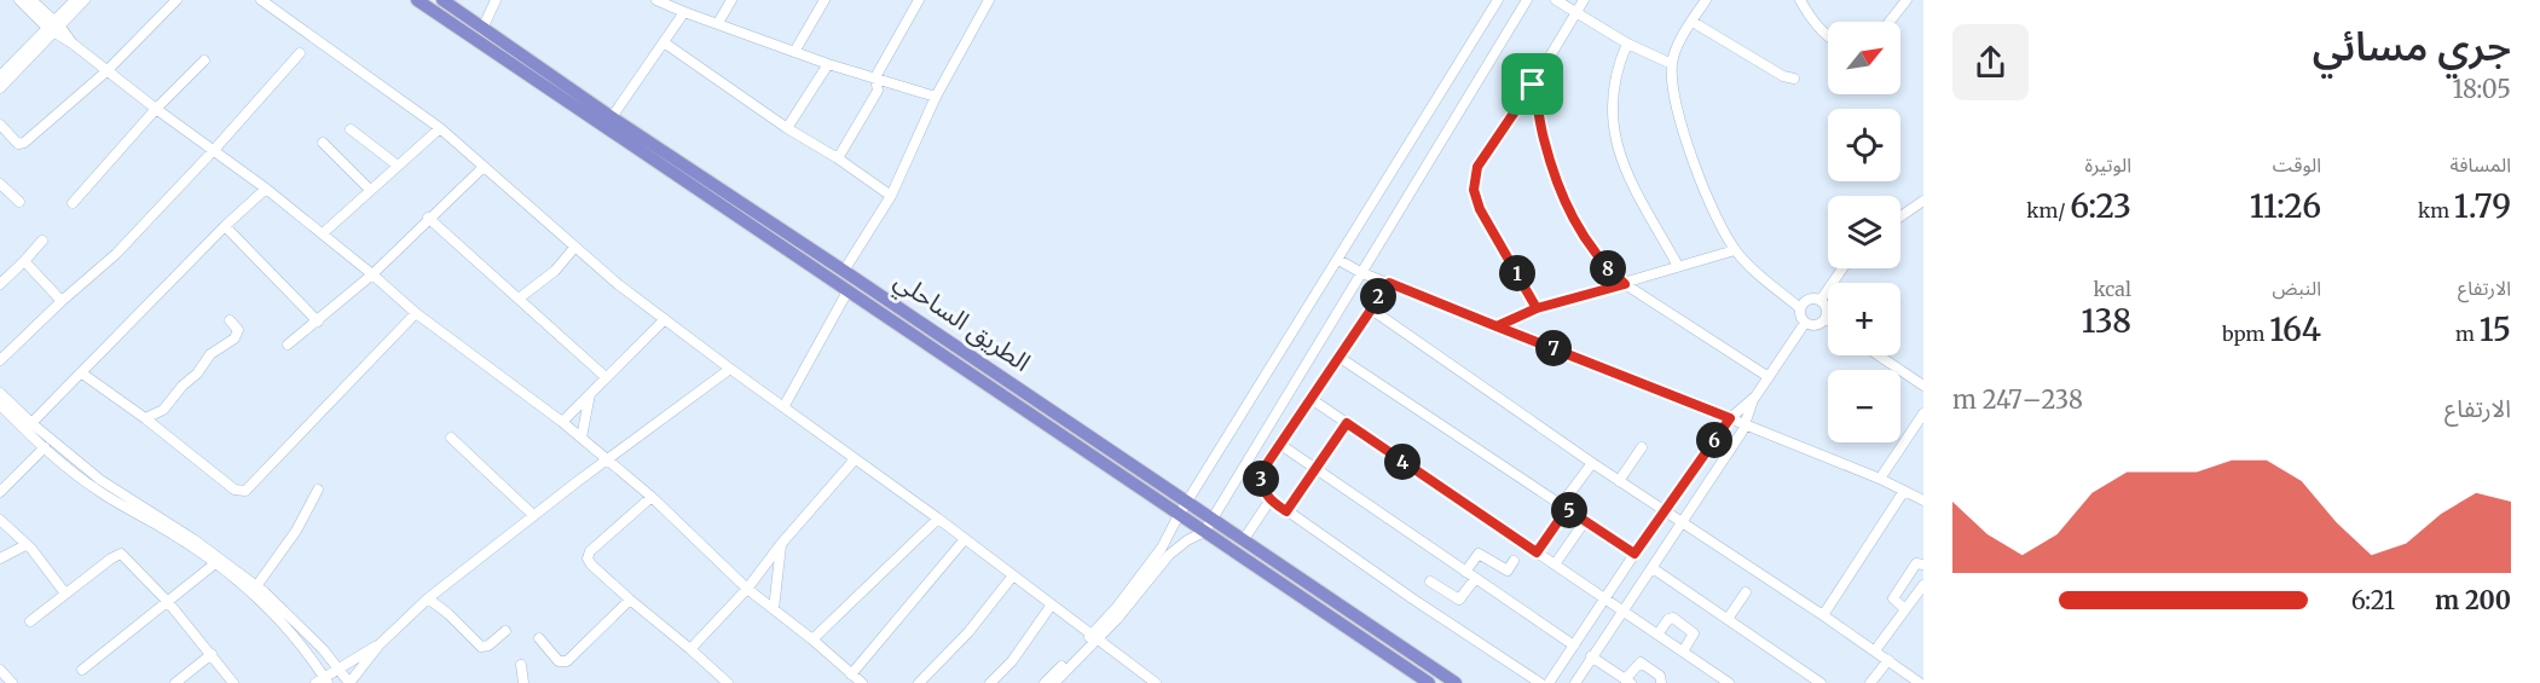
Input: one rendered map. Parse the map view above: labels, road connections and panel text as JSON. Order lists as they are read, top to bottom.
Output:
{
  "streets": {
    "highway": ["الطريق الساحلي"]
  },
  "north": "top right",
  "page": {
    "heading": ["جري مسائي", "18:05"],
    "map_buttons": ["+", "−"],
    "stats": [
      ["المسافة", "1.79 km"],
      ["الوقت", "11:26"],
      ["الوتيرة", "6:23 /km"],
      ["الارتفاع", "15 m"],
      ["النبض", "164 bpm"],
      ["kcal", "138"]
    ],
    "pins": [
      "8",
      "1",
      "2",
      "7",
      "6",
      "4",
      "3",
      "5"
    ],
    "chart": ["الارتفاع", "238–247 m"],
    "list": [
      {
        "name": "200 m",
        "note": "6:21"
      }
    ]
  }
}
